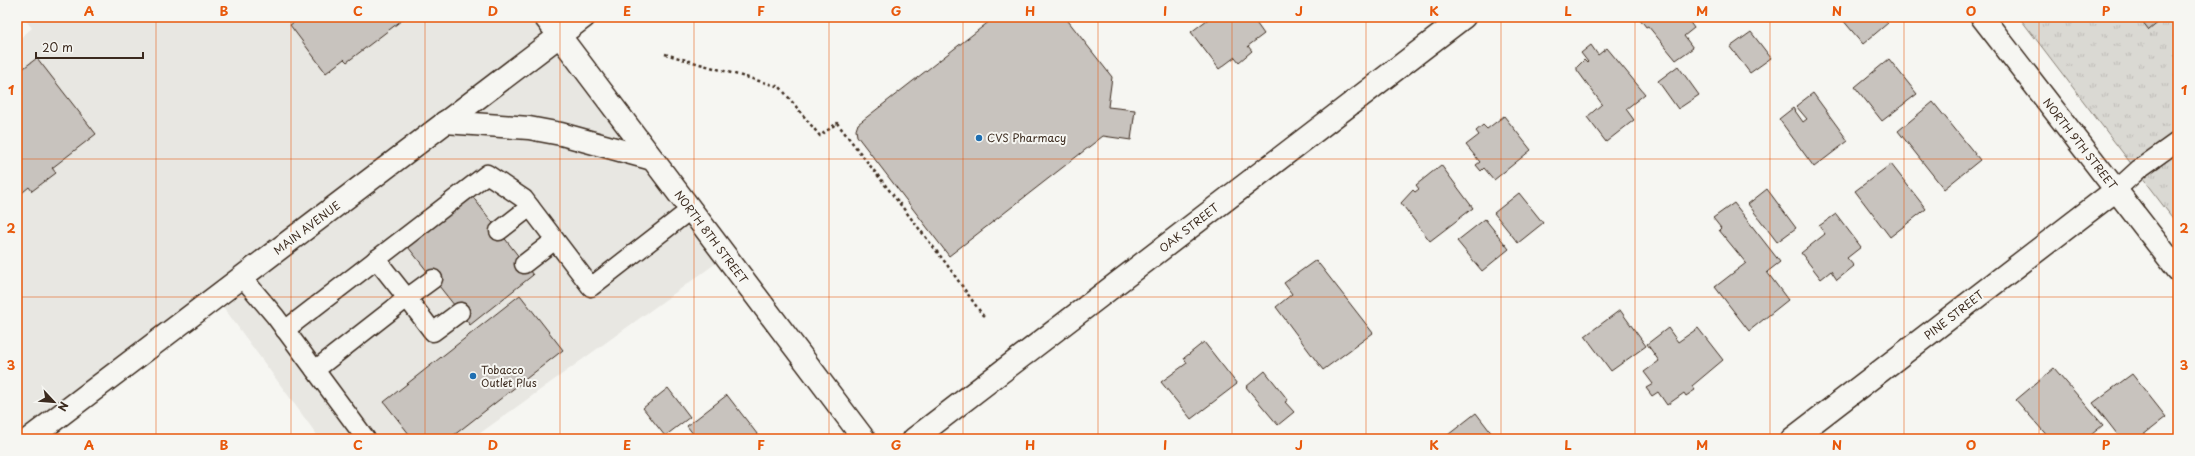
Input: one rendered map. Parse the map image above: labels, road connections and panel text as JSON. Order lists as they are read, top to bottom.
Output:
{
  "streets": {
    "street": [
      "NORTH 9TH STREET",
      "MAIN AVENUE",
      "OAK STREET",
      "NORTH 8TH STREET",
      "PINE STREET"
    ]
  },
  "crossings": [
    ["NORTH 9TH STREET", "PINE STREET"],
    ["MAIN AVENUE", "NORTH 8TH STREET"]
  ],
  "places": ["CVS Pharmacy", "Tobacco Outlet Plus"],
  "scale_bar": "20 m",
  "north": "bottom right",
  "grid": {
    "columns": [
      "A",
      "B",
      "C",
      "D",
      "E",
      "F",
      "G",
      "H",
      "I",
      "J",
      "K",
      "L",
      "M",
      "N",
      "O",
      "P"
    ],
    "rows": ["1", "2", "3"]
  }
}
